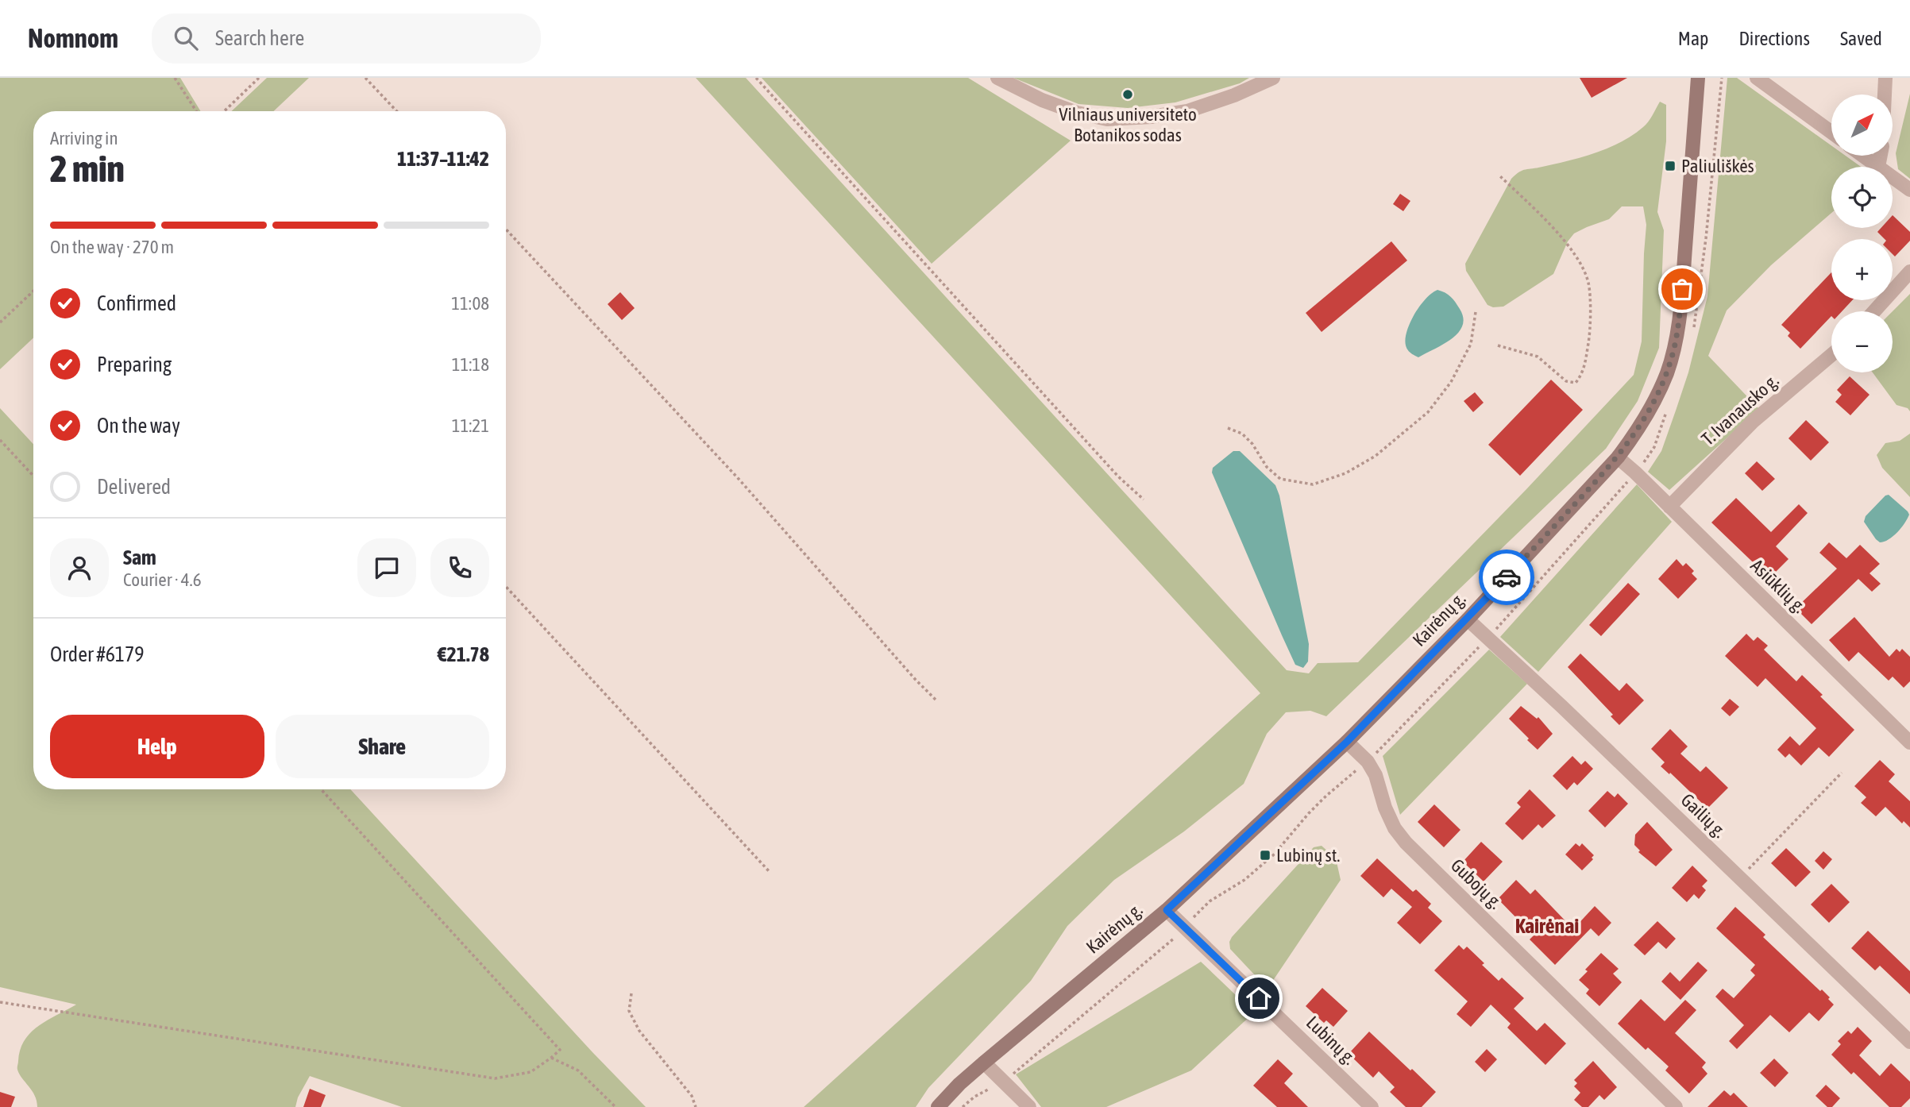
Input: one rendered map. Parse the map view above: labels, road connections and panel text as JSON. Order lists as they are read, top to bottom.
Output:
{
  "streets": {
    "main road": ["Kairėnų g."],
    "street": [
      "T. Ivanausko g.",
      "Asiūklių g.",
      "Gailių g.",
      "Gubojų g.",
      "Lubinų g."
    ]
  },
  "crossings": [
    ["T. Ivanausko g.", "Asiūklių g."],
    ["Asiūklių g.", "Kairėnų g."],
    ["Kairėnų g.", "Gailių g."],
    ["Kairėnų g.", "Gubojų g."],
    ["Kairėnų g.", "Lubinų g."]
  ],
  "districts": ["Kairėnai"],
  "places": {
    "other": ["Vilniaus universiteto Botanikos sodas"],
    "transit": ["Paliuliškės", "Lubinų st."]
  },
  "north": "top right",
  "page": {
    "header": "Nomnom",
    "search": "Search here",
    "nav": ["Map", "Directions", "Saved"],
    "map_buttons": ["+", "−"],
    "heading": ["2 min", "Arriving in", "11:37–11:42"],
    "panel": [
      "Sam",
      "Courier · 4.6",
      "Order #6179",
      "€21.78"
    ],
    "bar": "On the way · 270 m",
    "list": [
      ["Confirmed", "11:08"],
      ["Preparing", "11:18"],
      ["On the way", "11:21"],
      "Delivered"
    ],
    "buttons": ["Help", "Share"]
  }
}
